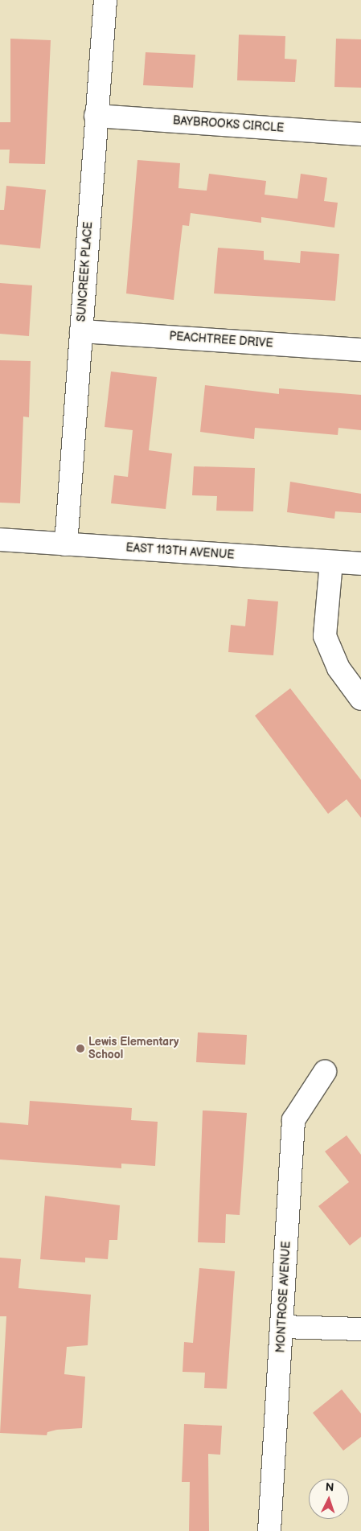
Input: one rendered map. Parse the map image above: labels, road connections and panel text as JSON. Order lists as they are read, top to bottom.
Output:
{
  "streets": {
    "street": [
      "BAYBROOKS CIRCLE",
      "SUNCREEK PLACE",
      "PEACHTREE DRIVE",
      "EAST 113TH AVENUE",
      "MONTROSE AVENUE"
    ]
  },
  "crossings": [
    ["BAYBROOKS CIRCLE", "SUNCREEK PLACE"],
    ["SUNCREEK PLACE", "PEACHTREE DRIVE"],
    ["SUNCREEK PLACE", "EAST 113TH AVENUE"]
  ],
  "places": ["Lewis Elementary School"],
  "north": "top"
}
